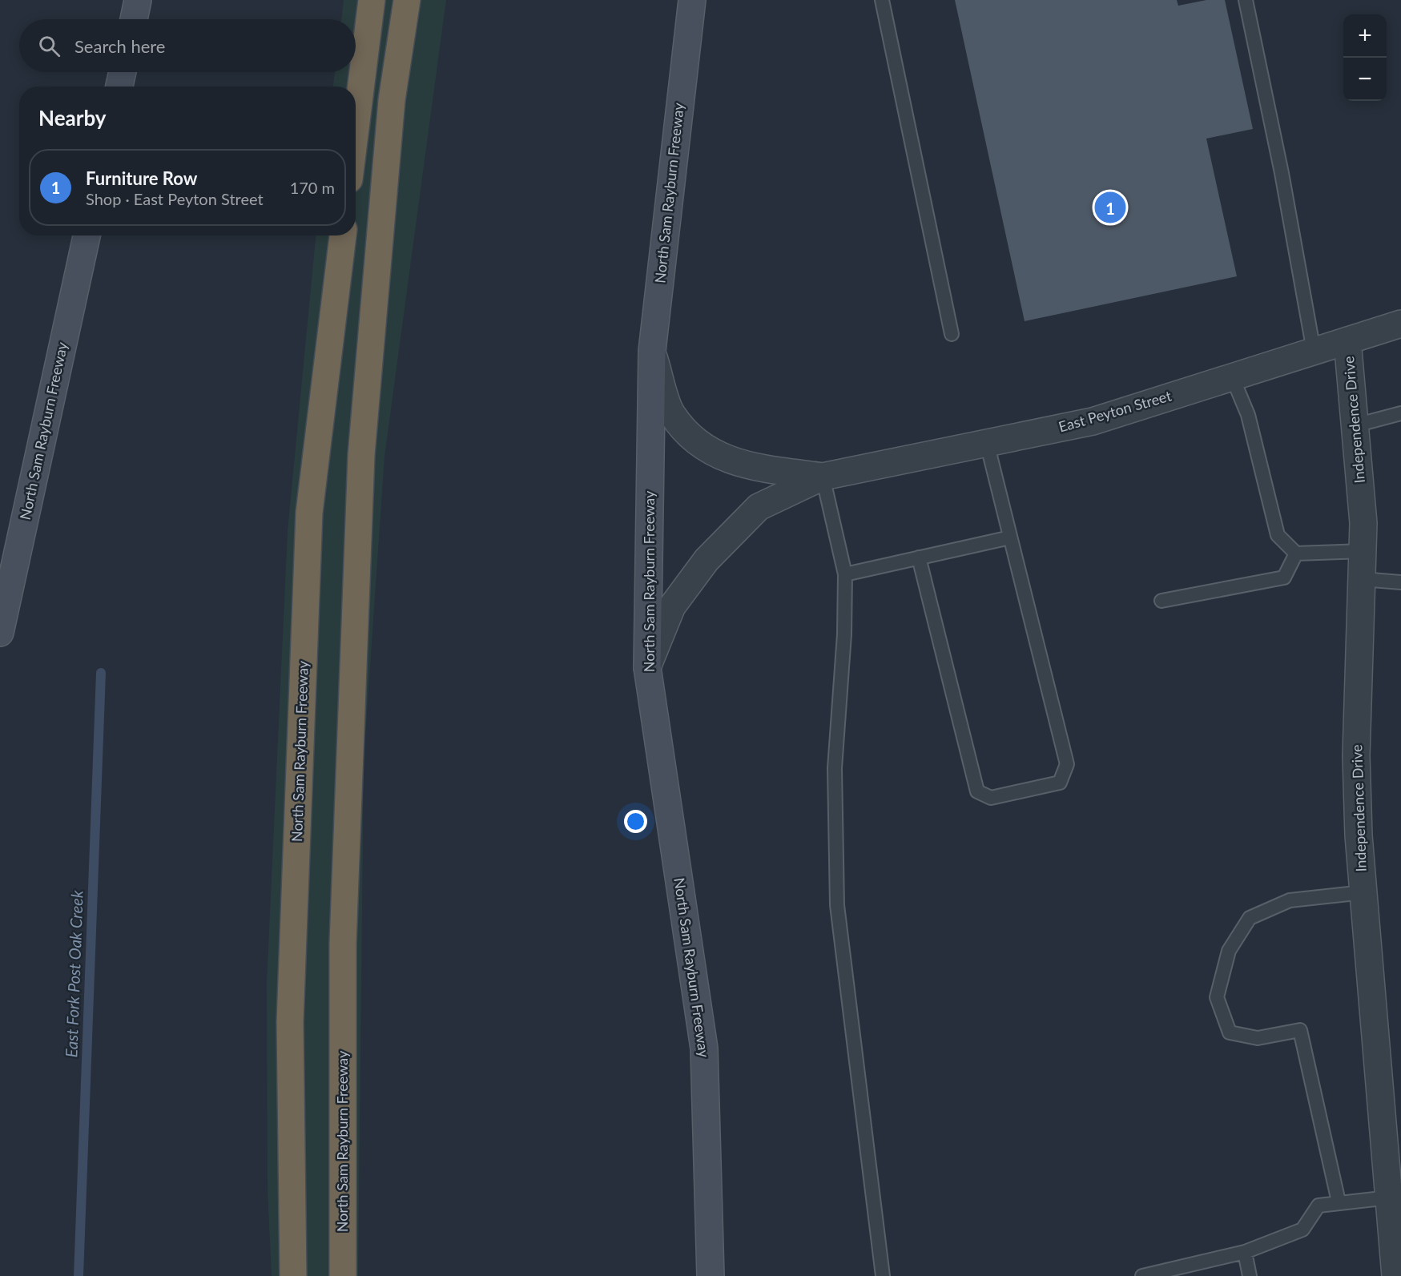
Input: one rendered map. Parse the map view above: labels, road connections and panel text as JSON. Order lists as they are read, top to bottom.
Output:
{
  "streets": {
    "highway": ["North Sam Rayburn Freeway"],
    "street": ["East Peyton Street", "Independence Drive"]
  },
  "crossings": [
    ["North Sam Rayburn Freeway", "East Peyton Street"],
    ["East Peyton Street", "Independence Drive"]
  ],
  "water": ["East Fork Post Oak Creek"],
  "page": {
    "map_buttons": ["+", "−"],
    "search": "Search here",
    "heading": "Nearby",
    "list": [
      {
        "mark": "1",
        "name": "Furniture Row",
        "note": "Shop · East Peyton Street",
        "value": "170 m"
      }
    ],
    "pins": "1"
  }
}
